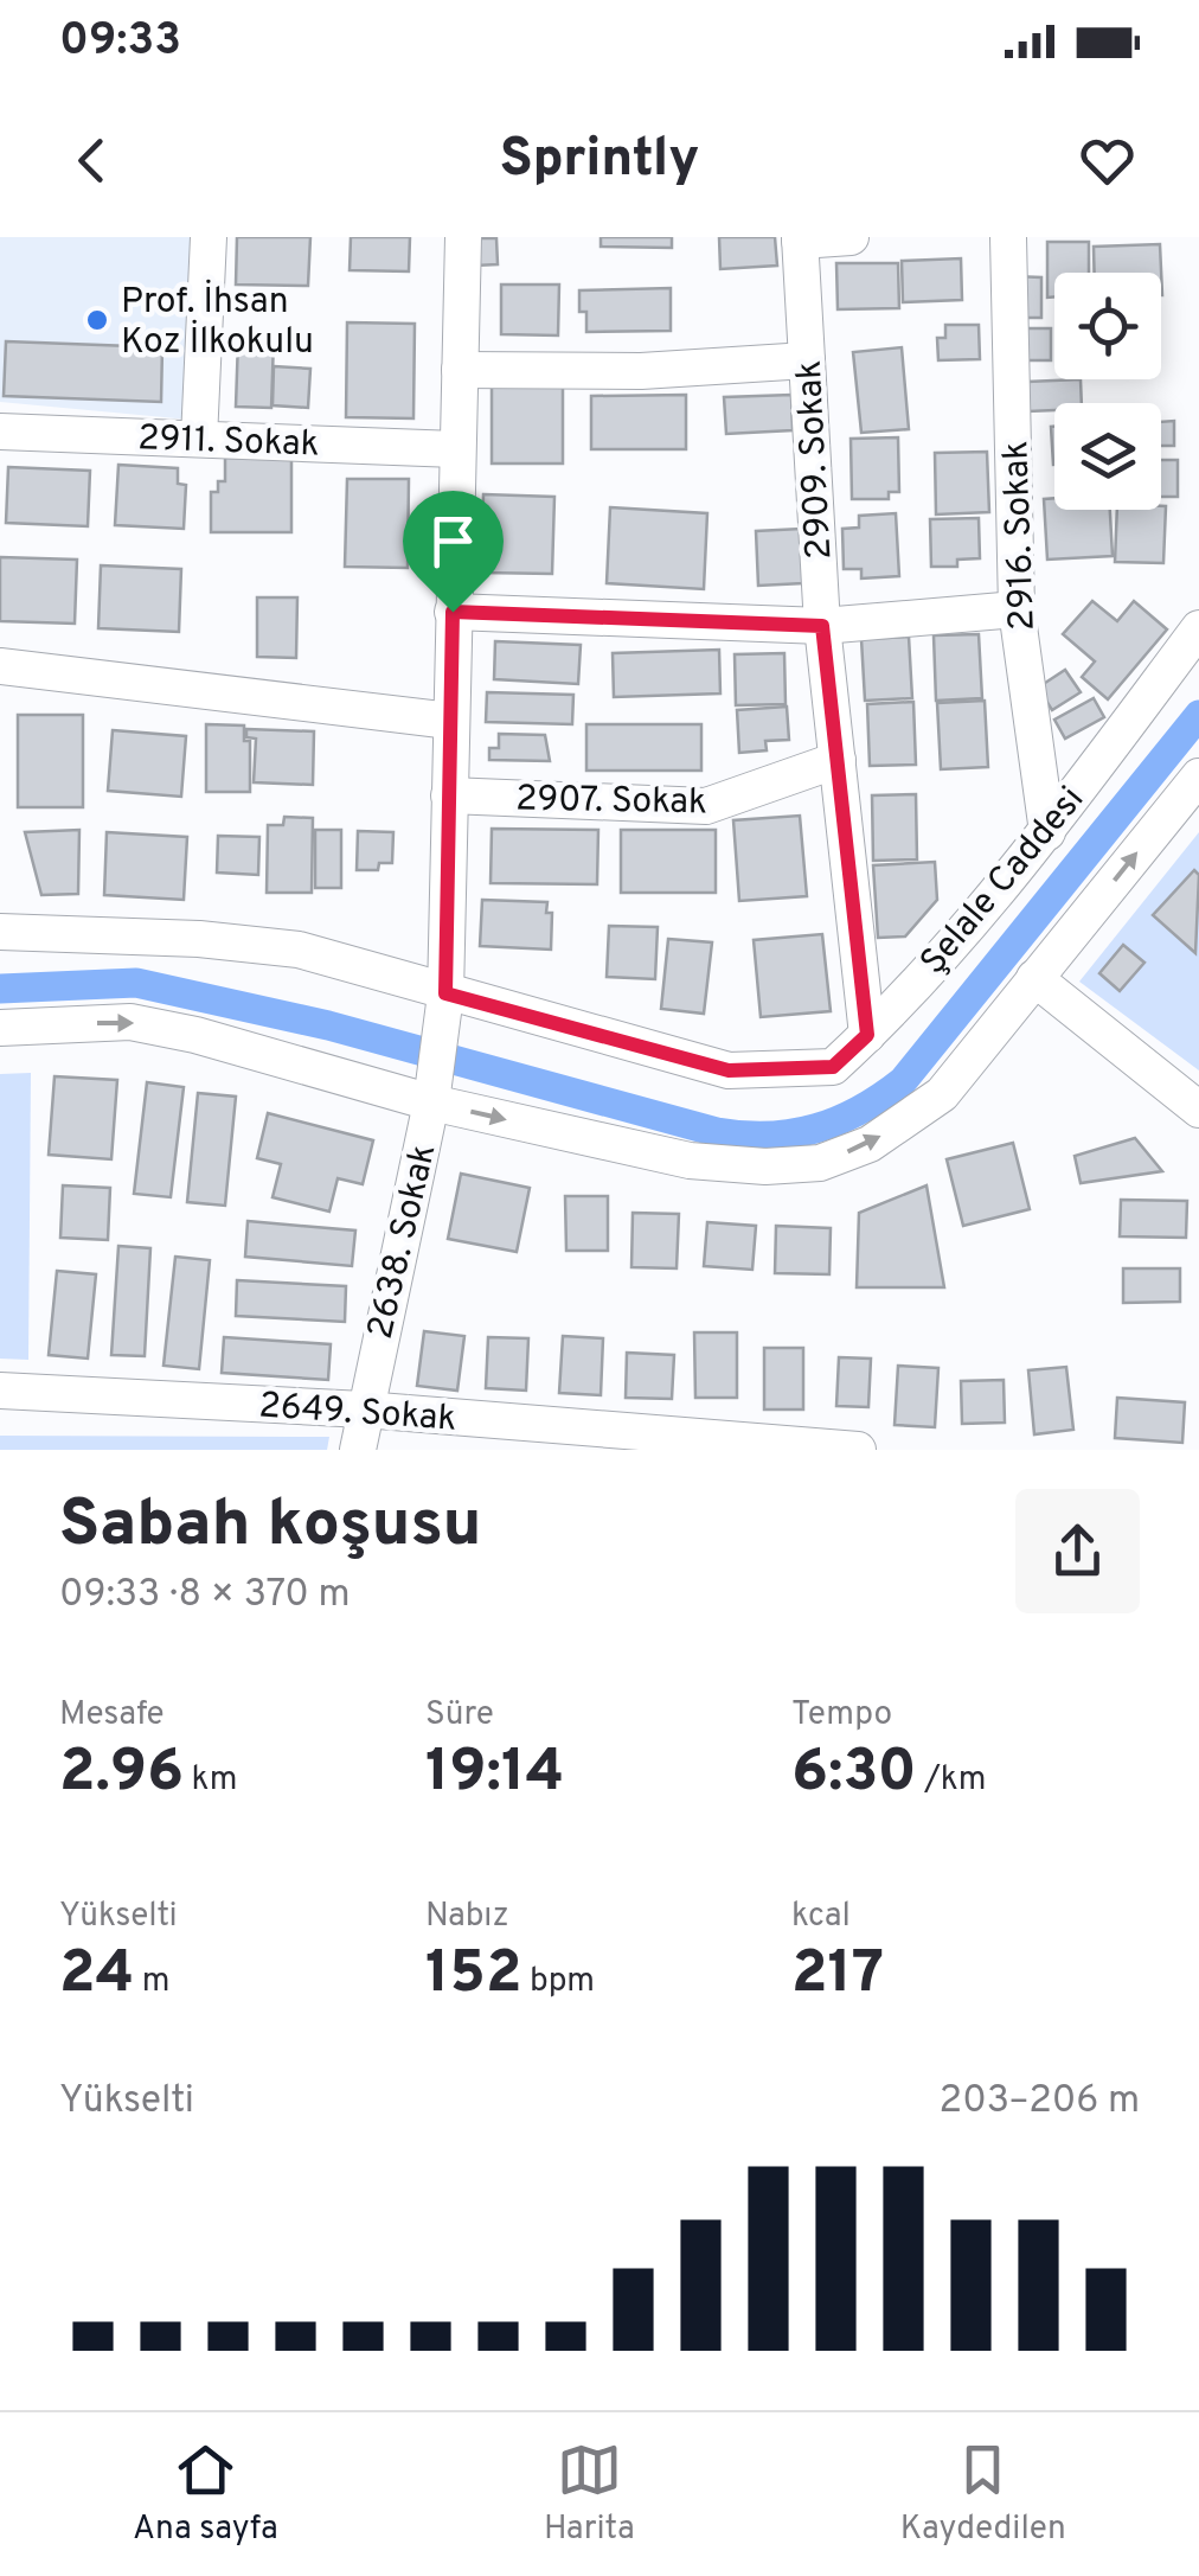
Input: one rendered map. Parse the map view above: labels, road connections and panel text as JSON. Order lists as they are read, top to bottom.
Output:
{
  "streets": {
    "street": [
      "2911. Sokak",
      "2909. Sokak",
      "2916. Sokak",
      "2907. Sokak",
      "Şelale Caddesi",
      "2638. Sokak",
      "2649. Sokak"
    ]
  },
  "crossings": [
    ["2911. Sokak", "2638. Sokak"],
    ["2909. Sokak", "2907. Sokak"],
    ["2909. Sokak", "Şelale Caddesi"],
    ["2916. Sokak", "Şelale Caddesi"],
    ["2907. Sokak", "2638. Sokak"],
    ["Şelale Caddesi", "2638. Sokak"],
    ["2638. Sokak", "2649. Sokak"]
  ],
  "places": ["Prof. İhsan Koz İlkokulu"],
  "page": {
    "status": "09:33",
    "header": "Sprintly",
    "heading": ["Sabah koşusu", "09:33 · 8 × 370 m"],
    "stats": [
      ["Mesafe", "2.96 km"],
      ["Süre", "19:14"],
      ["Tempo", "6:30 /km"],
      ["Yükselti", "24 m"],
      ["Nabız", "152 bpm"],
      ["kcal", "217"]
    ],
    "chart": ["Yükselti", "203–206 m"],
    "tabs": ["Ana sayfa", "Harita", "Kaydedilen"]
  }
}
